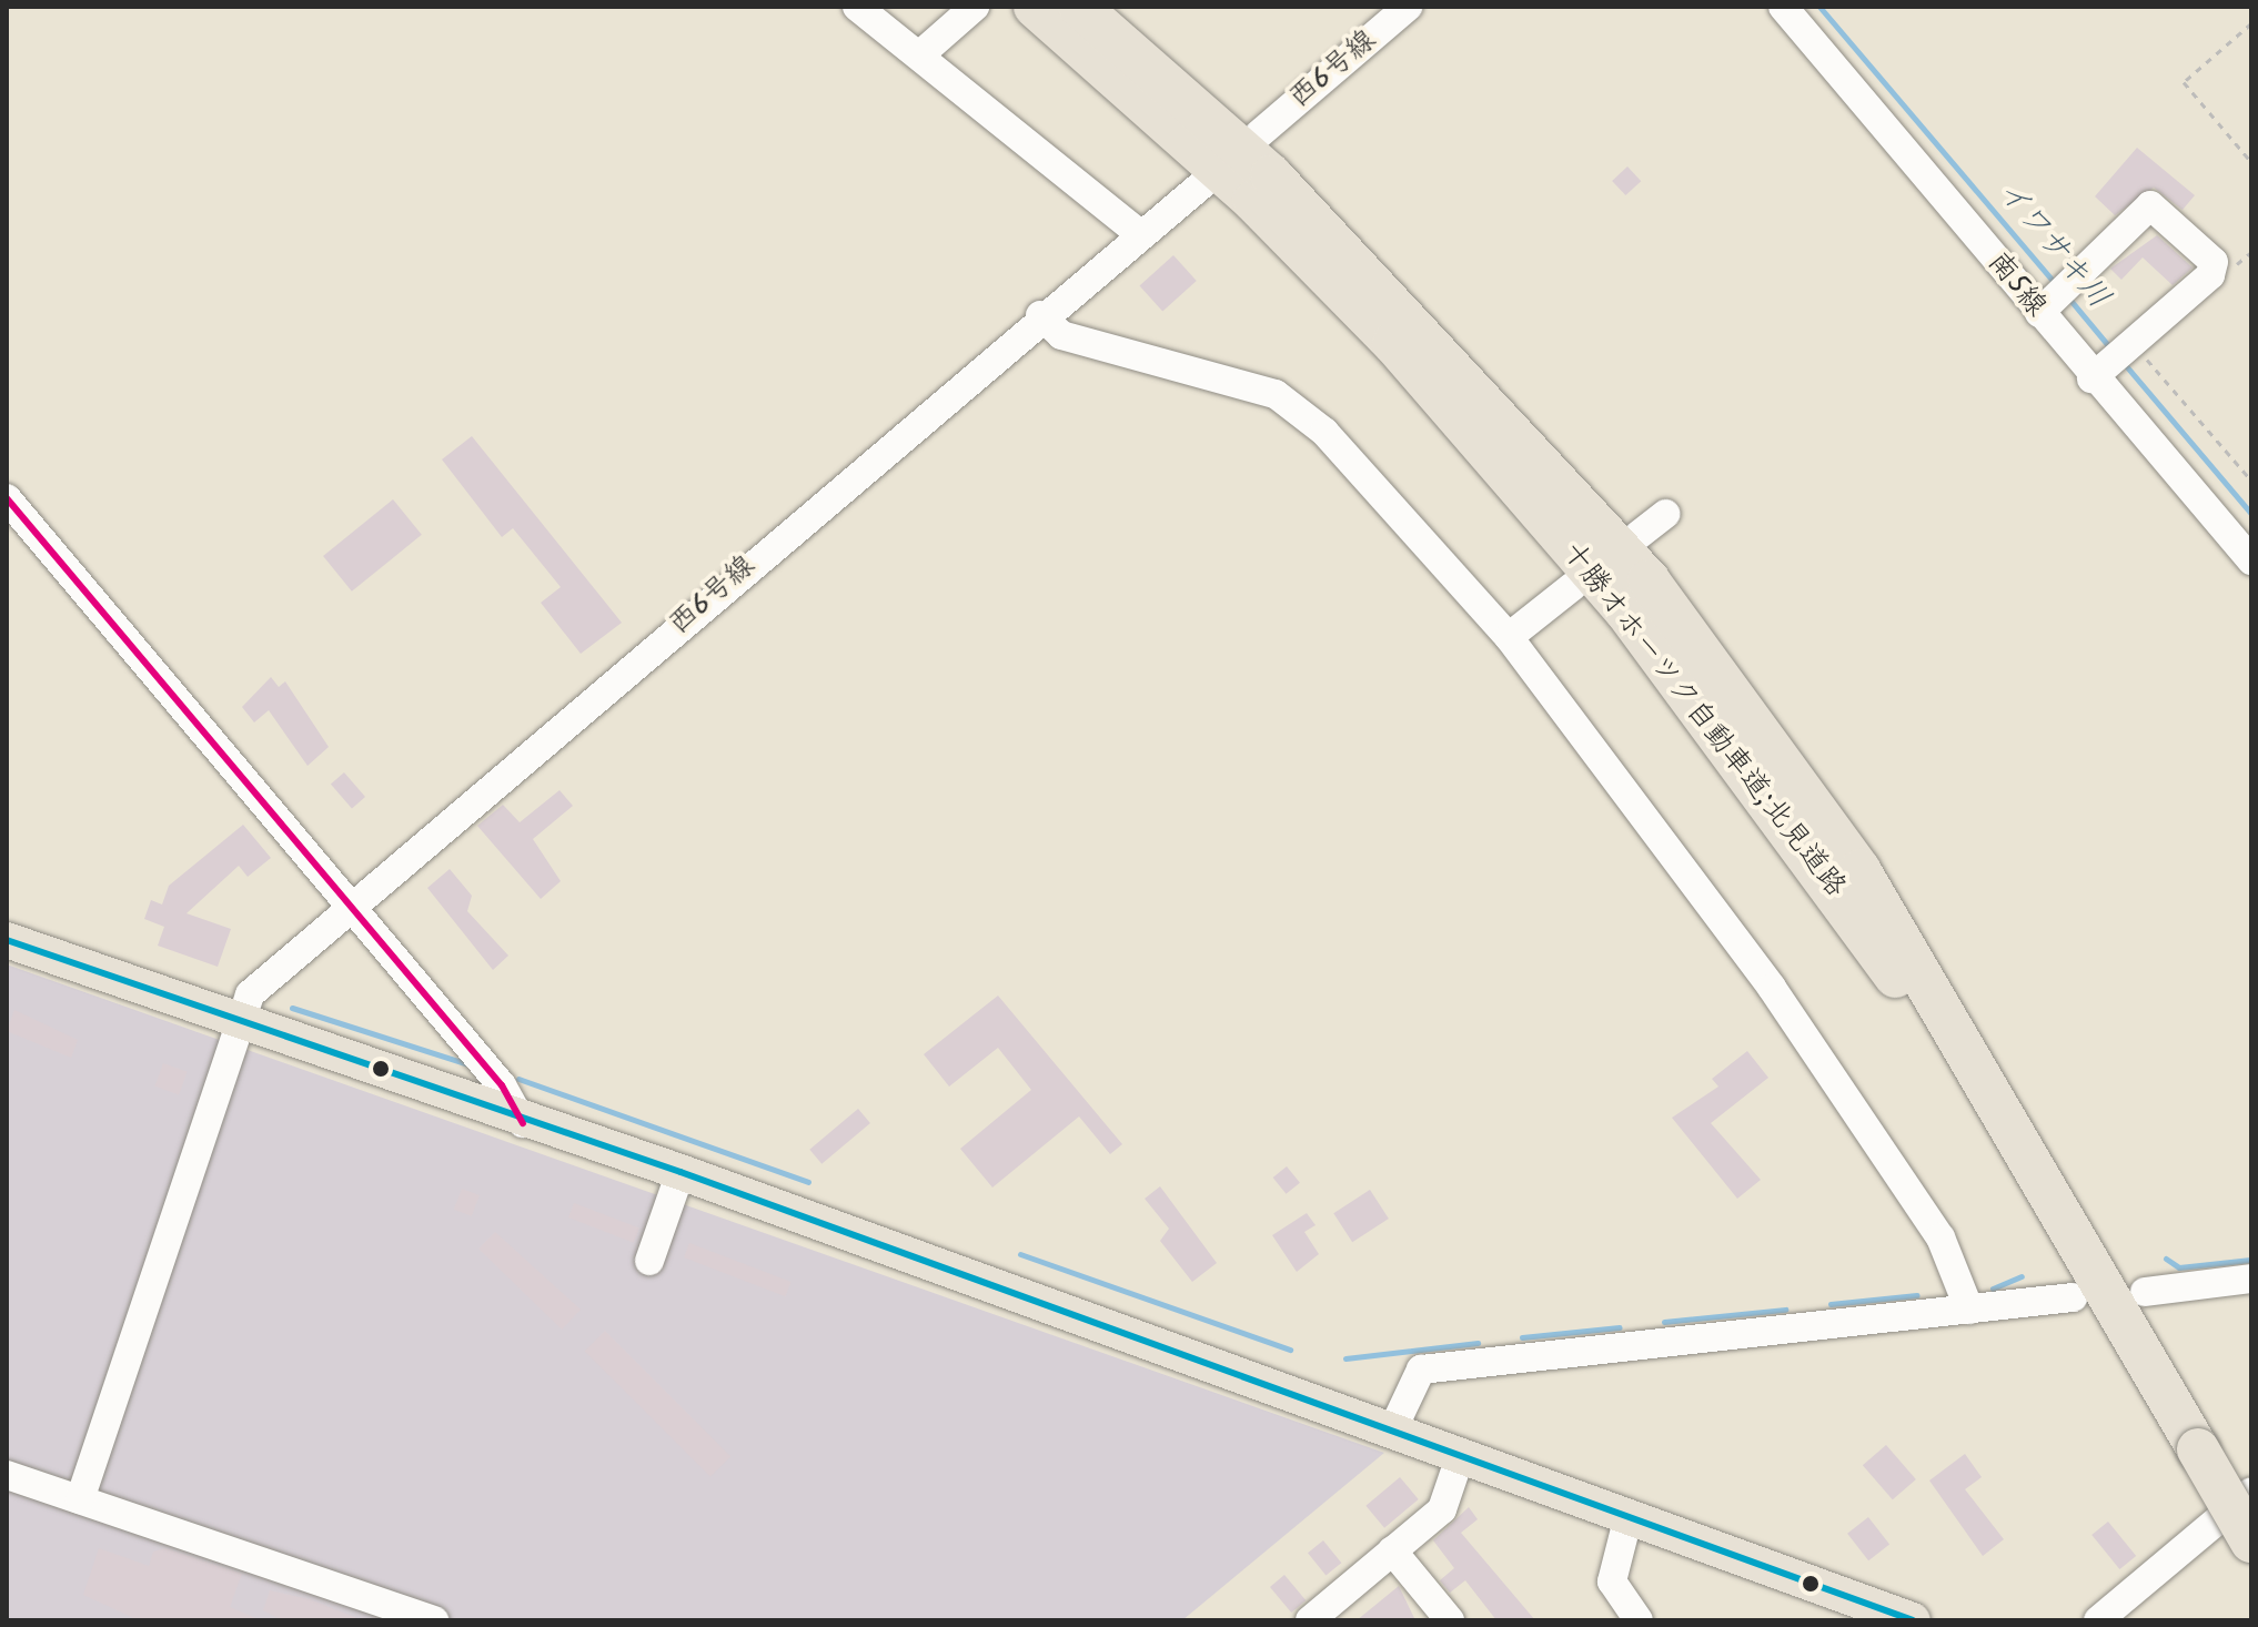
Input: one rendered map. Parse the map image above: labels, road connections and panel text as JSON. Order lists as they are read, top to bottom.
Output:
{
  "streets": {
    "highway": ["十勝オホーツク自動車道;北見道路"],
    "street": ["西6号線", "南5線"]
  },
  "water": ["イワサキ川"]
}
